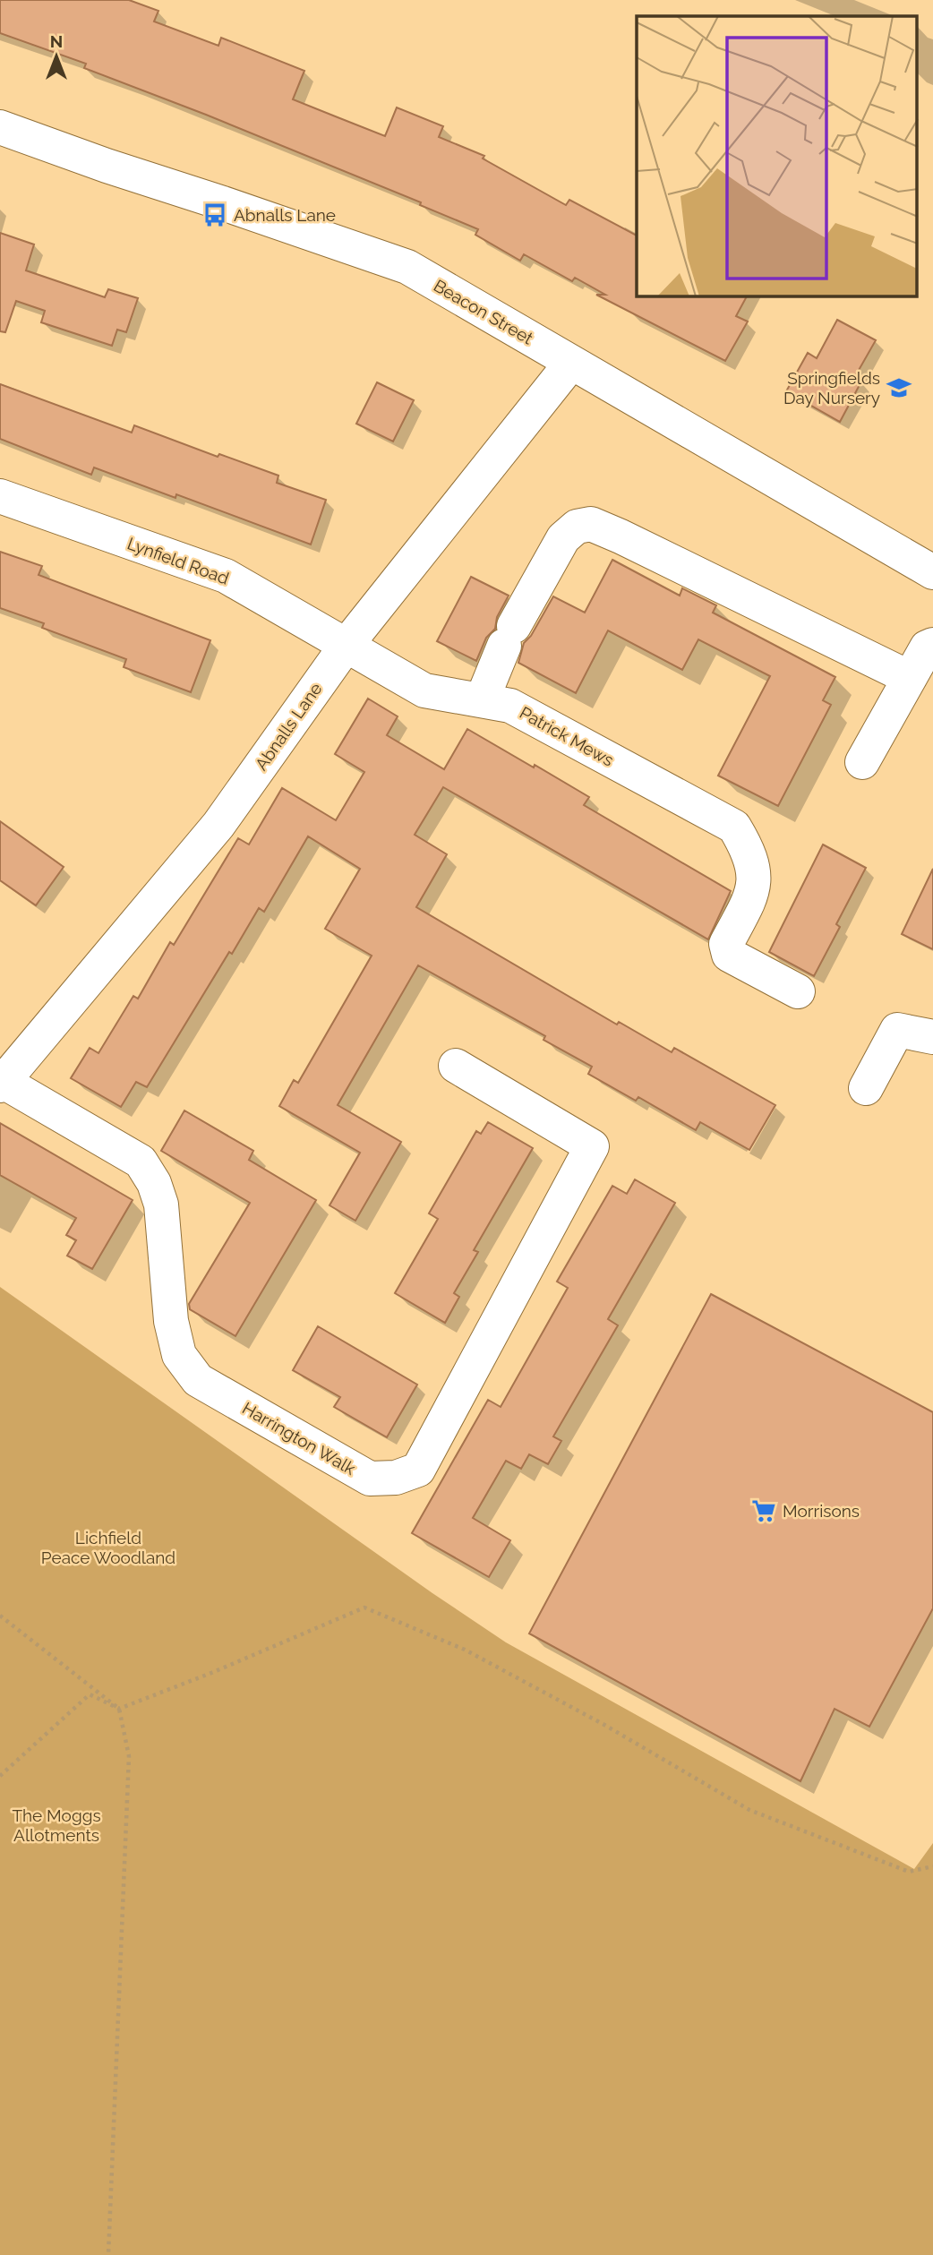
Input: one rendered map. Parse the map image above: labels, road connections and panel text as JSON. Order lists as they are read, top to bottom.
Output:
{
  "streets": {
    "street": [
      "Beacon Street",
      "Lynfield Road",
      "Abnalls Lane",
      "Patrick Mews",
      "Harrington Walk"
    ]
  },
  "crossings": [
    ["Beacon Street", "Abnalls Lane"],
    ["Lynfield Road", "Abnalls Lane"],
    ["Lynfield Road", "Patrick Mews"],
    ["Abnalls Lane", "Patrick Mews"],
    ["Abnalls Lane", "Harrington Walk"]
  ],
  "parks": ["Lichfield Peace Woodland", "The Moggs Allotments"],
  "places": {
    "bus stop": ["Abnalls Lane"],
    "school or university": ["Springfields Day Nursery"],
    "supermarket": ["Morrisons"]
  },
  "north": "top"
}
